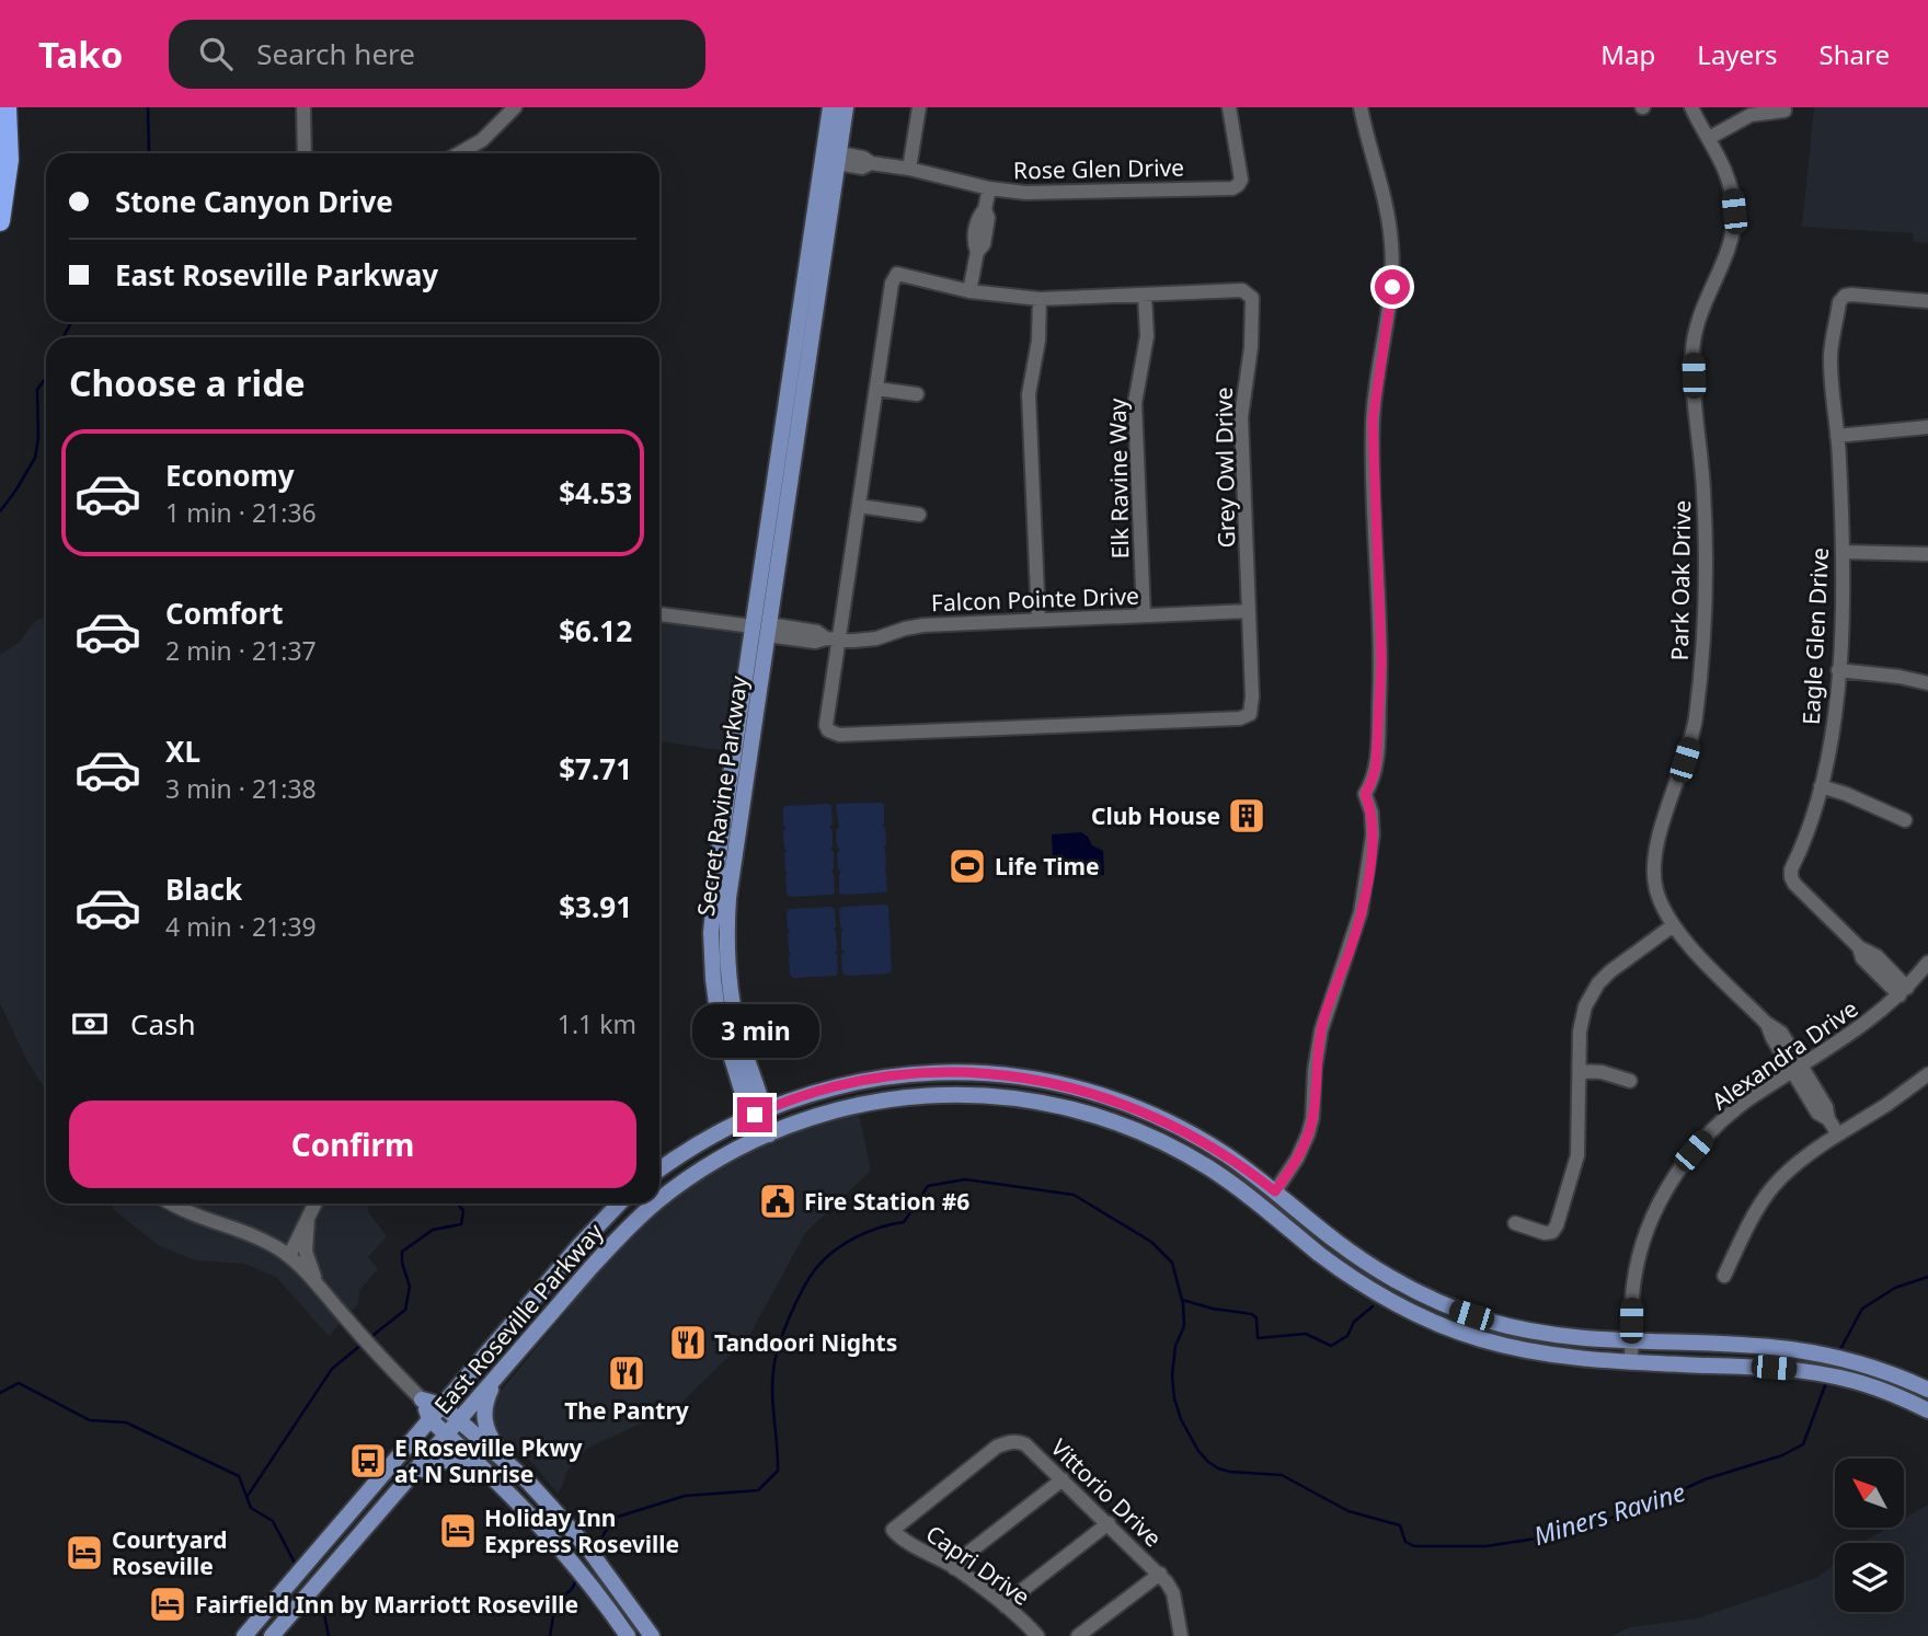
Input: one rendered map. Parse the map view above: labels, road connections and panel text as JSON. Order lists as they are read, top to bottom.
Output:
{
  "streets": {
    "main road": ["Secret Ravine Parkway", "East Roseville Parkway"],
    "street": [
      "Rose Glen Drive",
      "Grey Owl Drive",
      "Elk Ravine Way",
      "Park Oak Drive",
      "Falcon Pointe Drive",
      "Eagle Glen Drive",
      "Alexandra Drive",
      "Vittorio Drive",
      "Capri Drive"
    ]
  },
  "crossings": [
    ["Rose Glen Drive", "Secret Ravine Parkway"],
    ["Grey Owl Drive", "Elk Ravine Way"],
    ["Grey Owl Drive", "Falcon Pointe Drive"],
    ["Elk Ravine Way", "Falcon Pointe Drive"],
    ["Park Oak Drive", "Alexandra Drive"],
    ["Falcon Pointe Drive", "Secret Ravine Parkway"],
    ["Eagle Glen Drive", "Alexandra Drive"],
    ["Secret Ravine Parkway", "East Roseville Parkway"],
    ["Alexandra Drive", "East Roseville Parkway"],
    ["Vittorio Drive", "Capri Drive"]
  ],
  "water": ["Miners Ravine"],
  "places": {
    "building": ["Club House"],
    "sports": ["Life Time"],
    "public building": ["Fire Station #6"],
    "restaurant": ["Tandoori Nights", "The Pantry"],
    "bus stop": ["E Roseville Pkwy at N Sunrise"],
    "hotel": ["Holiday Inn Express Roseville", "Courtyard Roseville", "Fairfield Inn by Marriott Roseville"]
  },
  "north": "top left",
  "page": {
    "header": "Tako",
    "search": "Search here",
    "nav": ["Map", "Layers", "Share"],
    "banner": ["Stone Canyon Drive", "East Roseville Parkway"],
    "heading": "Choose a ride",
    "list": [
      {
        "name": "Economy",
        "note": "1 min · 21:36",
        "value": "$4.53"
      },
      {
        "name": "Comfort",
        "note": "2 min · 21:37",
        "value": "$6.12"
      },
      {
        "name": "XL",
        "note": "3 min · 21:38",
        "value": "$7.71"
      },
      {
        "name": "Black",
        "note": "4 min · 21:39",
        "value": "$3.91"
      }
    ],
    "pay": ["Cash", "1.1 km"],
    "bubble": "3 min",
    "buttons": "Confirm"
  }
}
